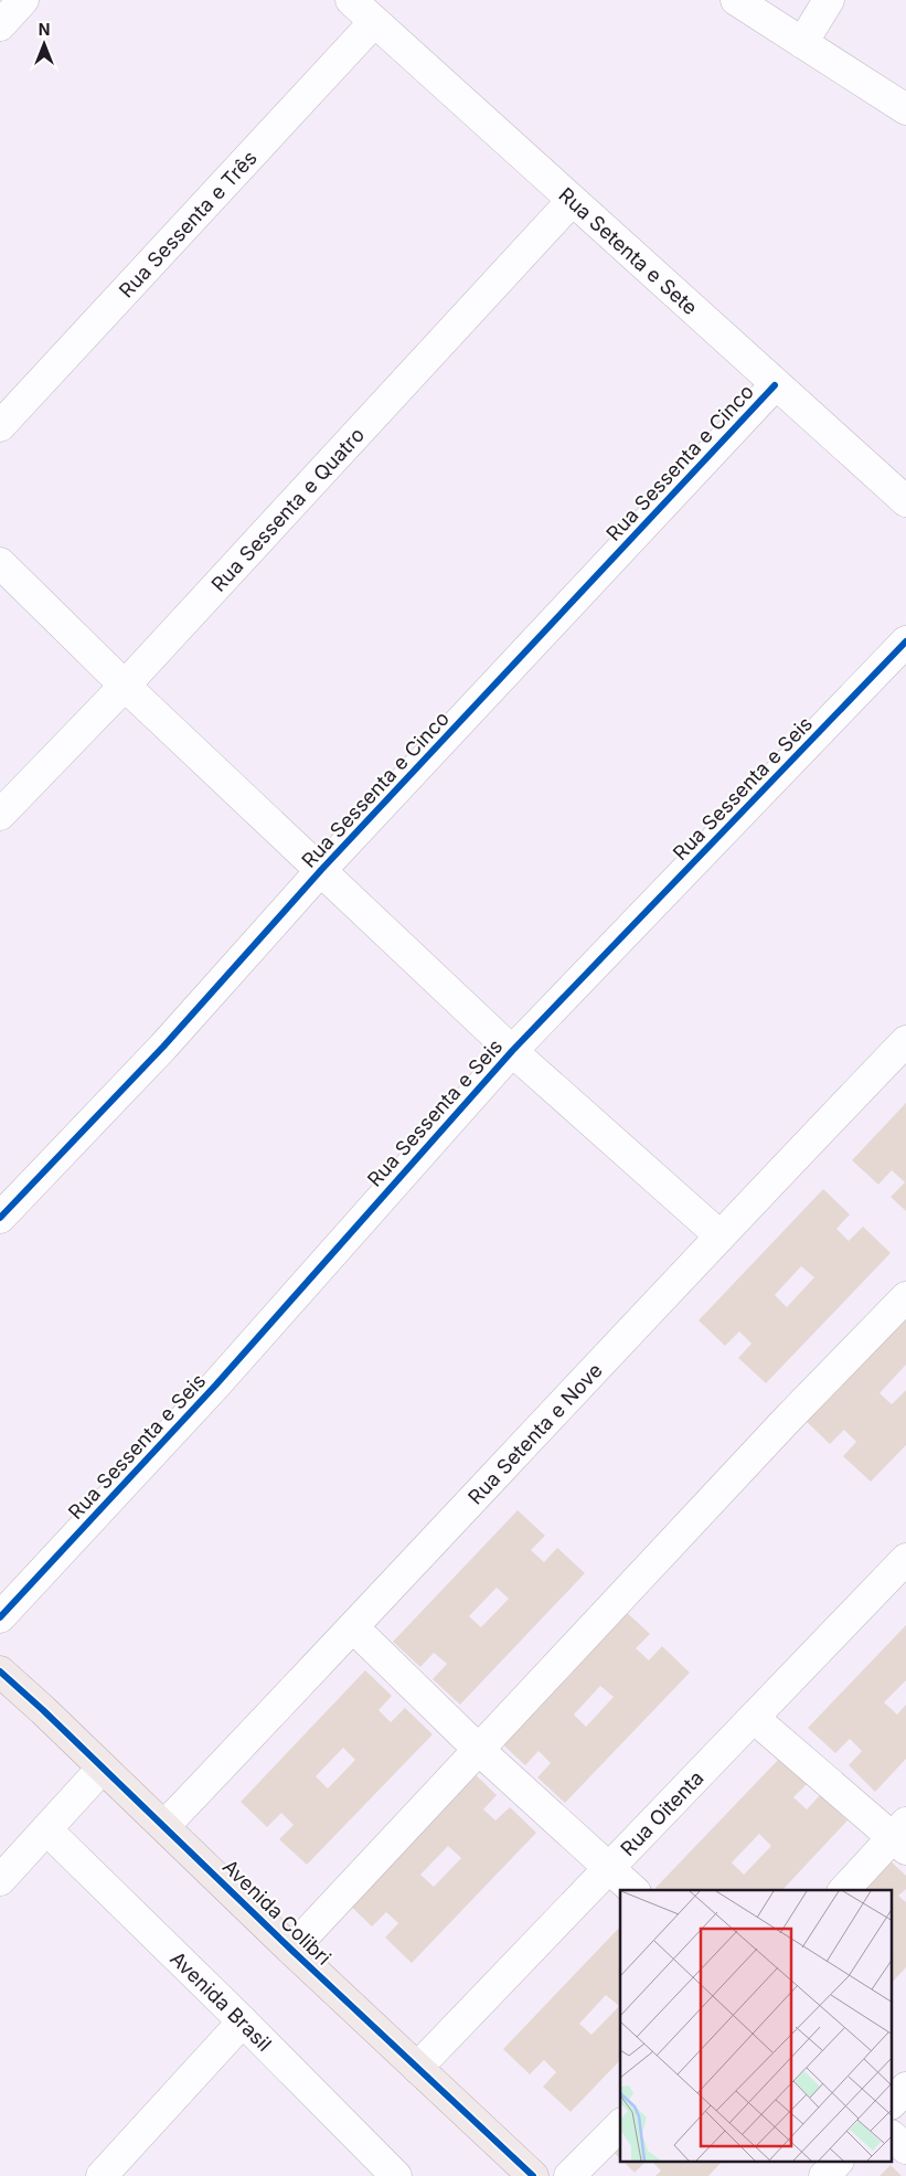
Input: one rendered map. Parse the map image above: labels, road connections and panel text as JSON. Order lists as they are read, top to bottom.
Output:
{
  "streets": {
    "main road": ["Avenida Colibri"],
    "street": [
      "Rua Sessenta e Três",
      "Rua Setenta e Sete",
      "Rua Sessenta e Cinco",
      "Rua Sessenta e Quatro",
      "Rua Sessenta e Seis",
      "Rua Setenta e Nove",
      "Rua Oitenta",
      "Avenida Brasil"
    ]
  },
  "crossings": [
    ["Rua Sessenta e Três", "Rua Setenta e Sete"],
    ["Rua Setenta e Sete", "Rua Sessenta e Cinco"],
    ["Rua Setenta e Sete", "Rua Sessenta e Quatro"],
    ["Rua Setenta e Nove", "Avenida Colibri"],
    ["Rua Oitenta", "Avenida Colibri"]
  ],
  "north": "top"
}
